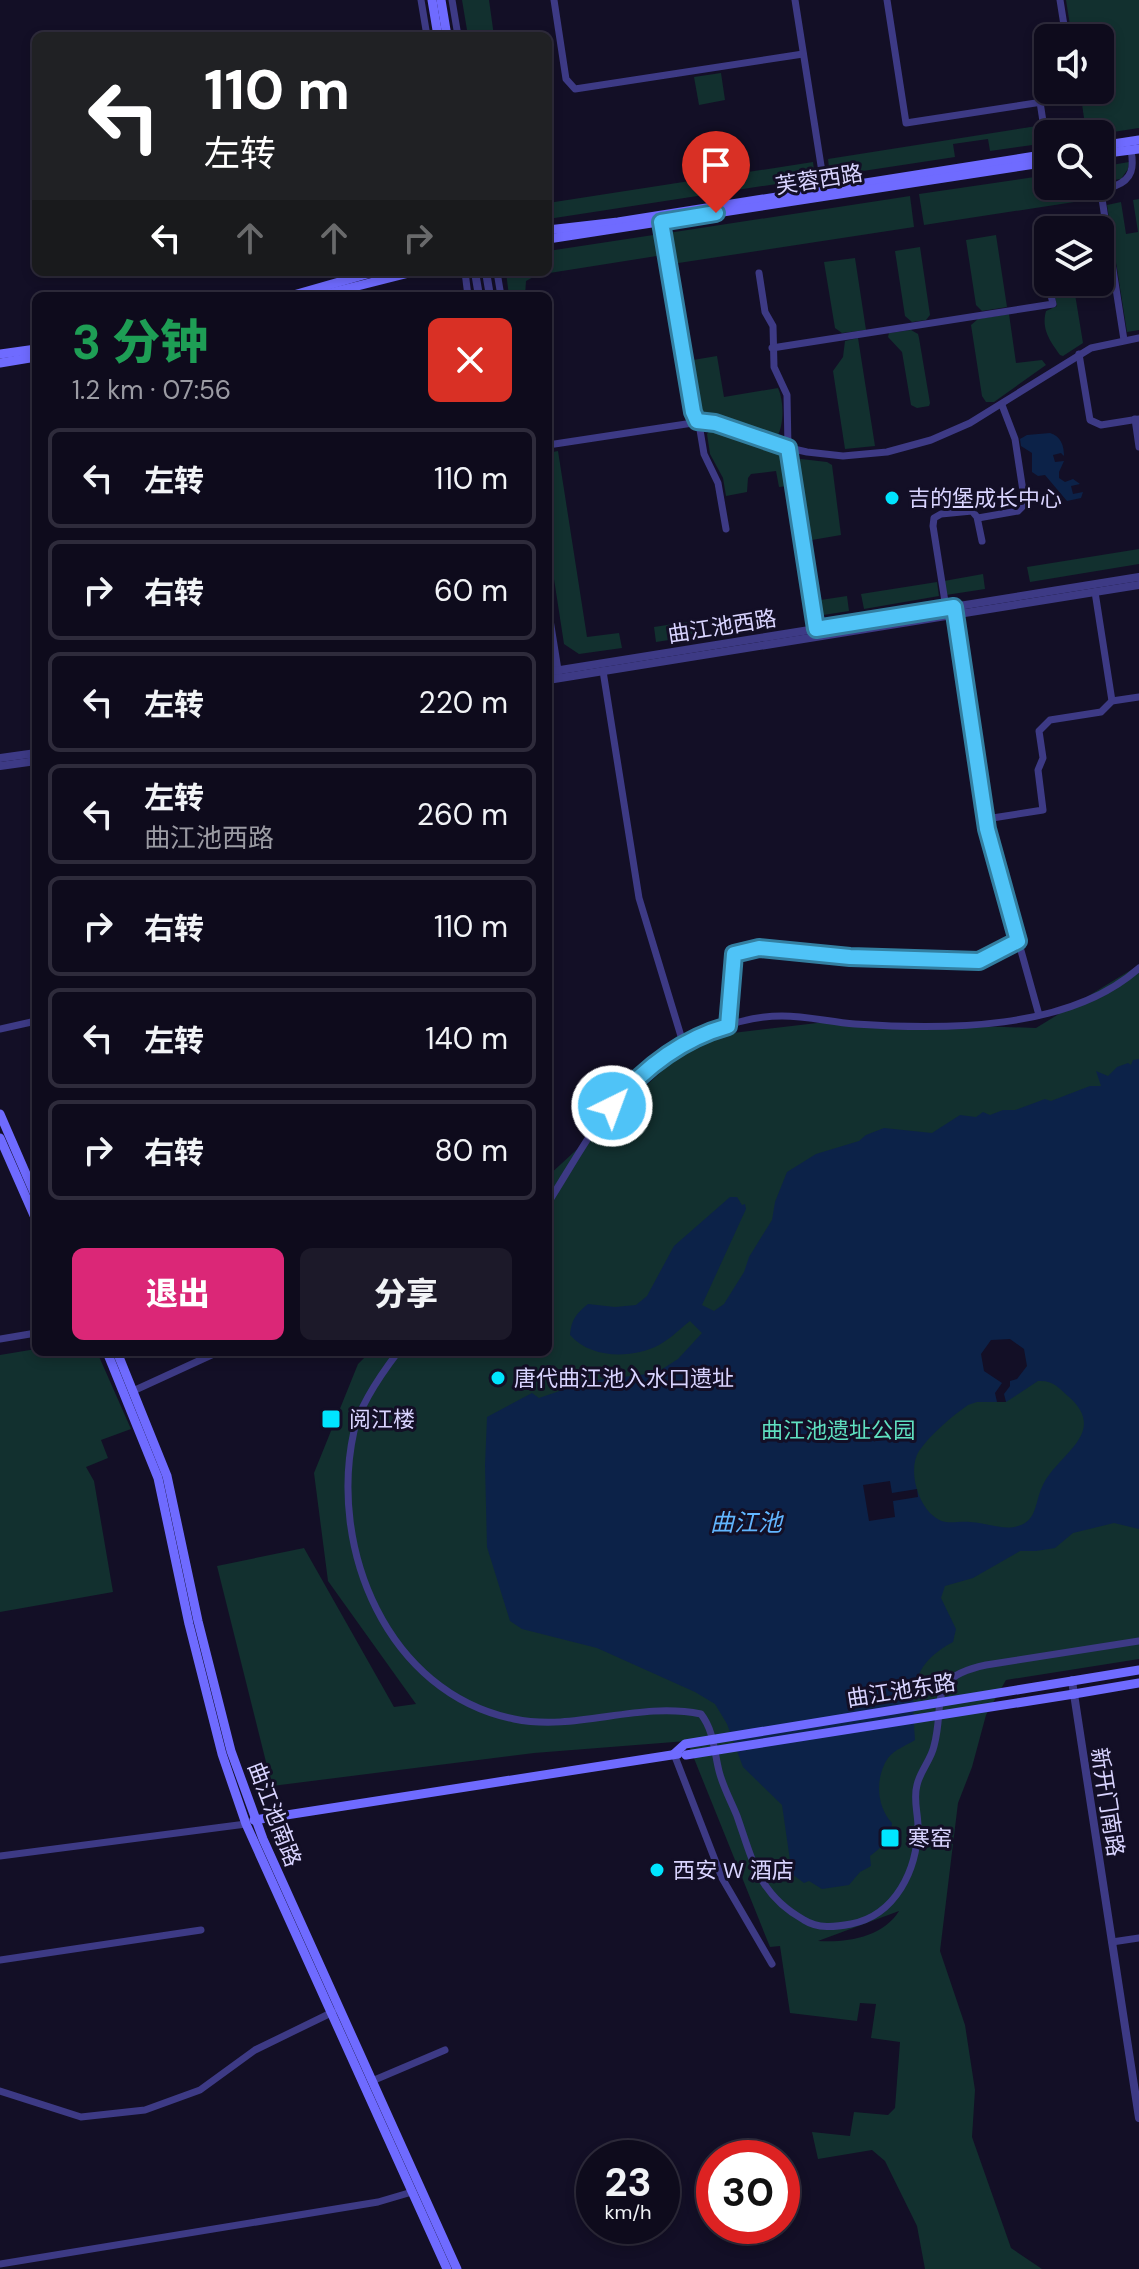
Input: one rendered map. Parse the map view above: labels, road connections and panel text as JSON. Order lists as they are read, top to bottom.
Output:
{
  "streets": {
    "main road": ["芙蓉西路", "曲江池东路", "曲江池南路"],
    "street": ["曲江池西路", "新开门南路"]
  },
  "crossings": [
    ["曲江池东路", "新开门南路"],
    ["曲江池东路", "曲江池南路"]
  ],
  "water": ["曲江池"],
  "parks": ["曲江池遗址公园"],
  "places": {
    "other": ["吉的堡成长中心", "唐代曲江池入水口遗址", "西安 W 酒店"],
    "transit": ["阅江楼", "寒窑"]
  },
  "page": {
    "turn": ["110 m", "左转"],
    "heading": ["3 分钟", "1.2 km · 07:56"],
    "list": [
      {
        "name": "左转",
        "value": "110 m"
      },
      {
        "name": "右转",
        "value": "60 m"
      },
      {
        "name": "左转",
        "value": "220 m"
      },
      {
        "name": "左转",
        "note": "曲江池西路",
        "value": "260 m"
      },
      {
        "name": "右转",
        "value": "110 m"
      },
      {
        "name": "左转",
        "value": "140 m"
      },
      {
        "name": "右转",
        "value": "80 m"
      }
    ],
    "buttons": ["退出", "分享"],
    "speed": "23 km/h",
    "limit": "30"
  }
}
